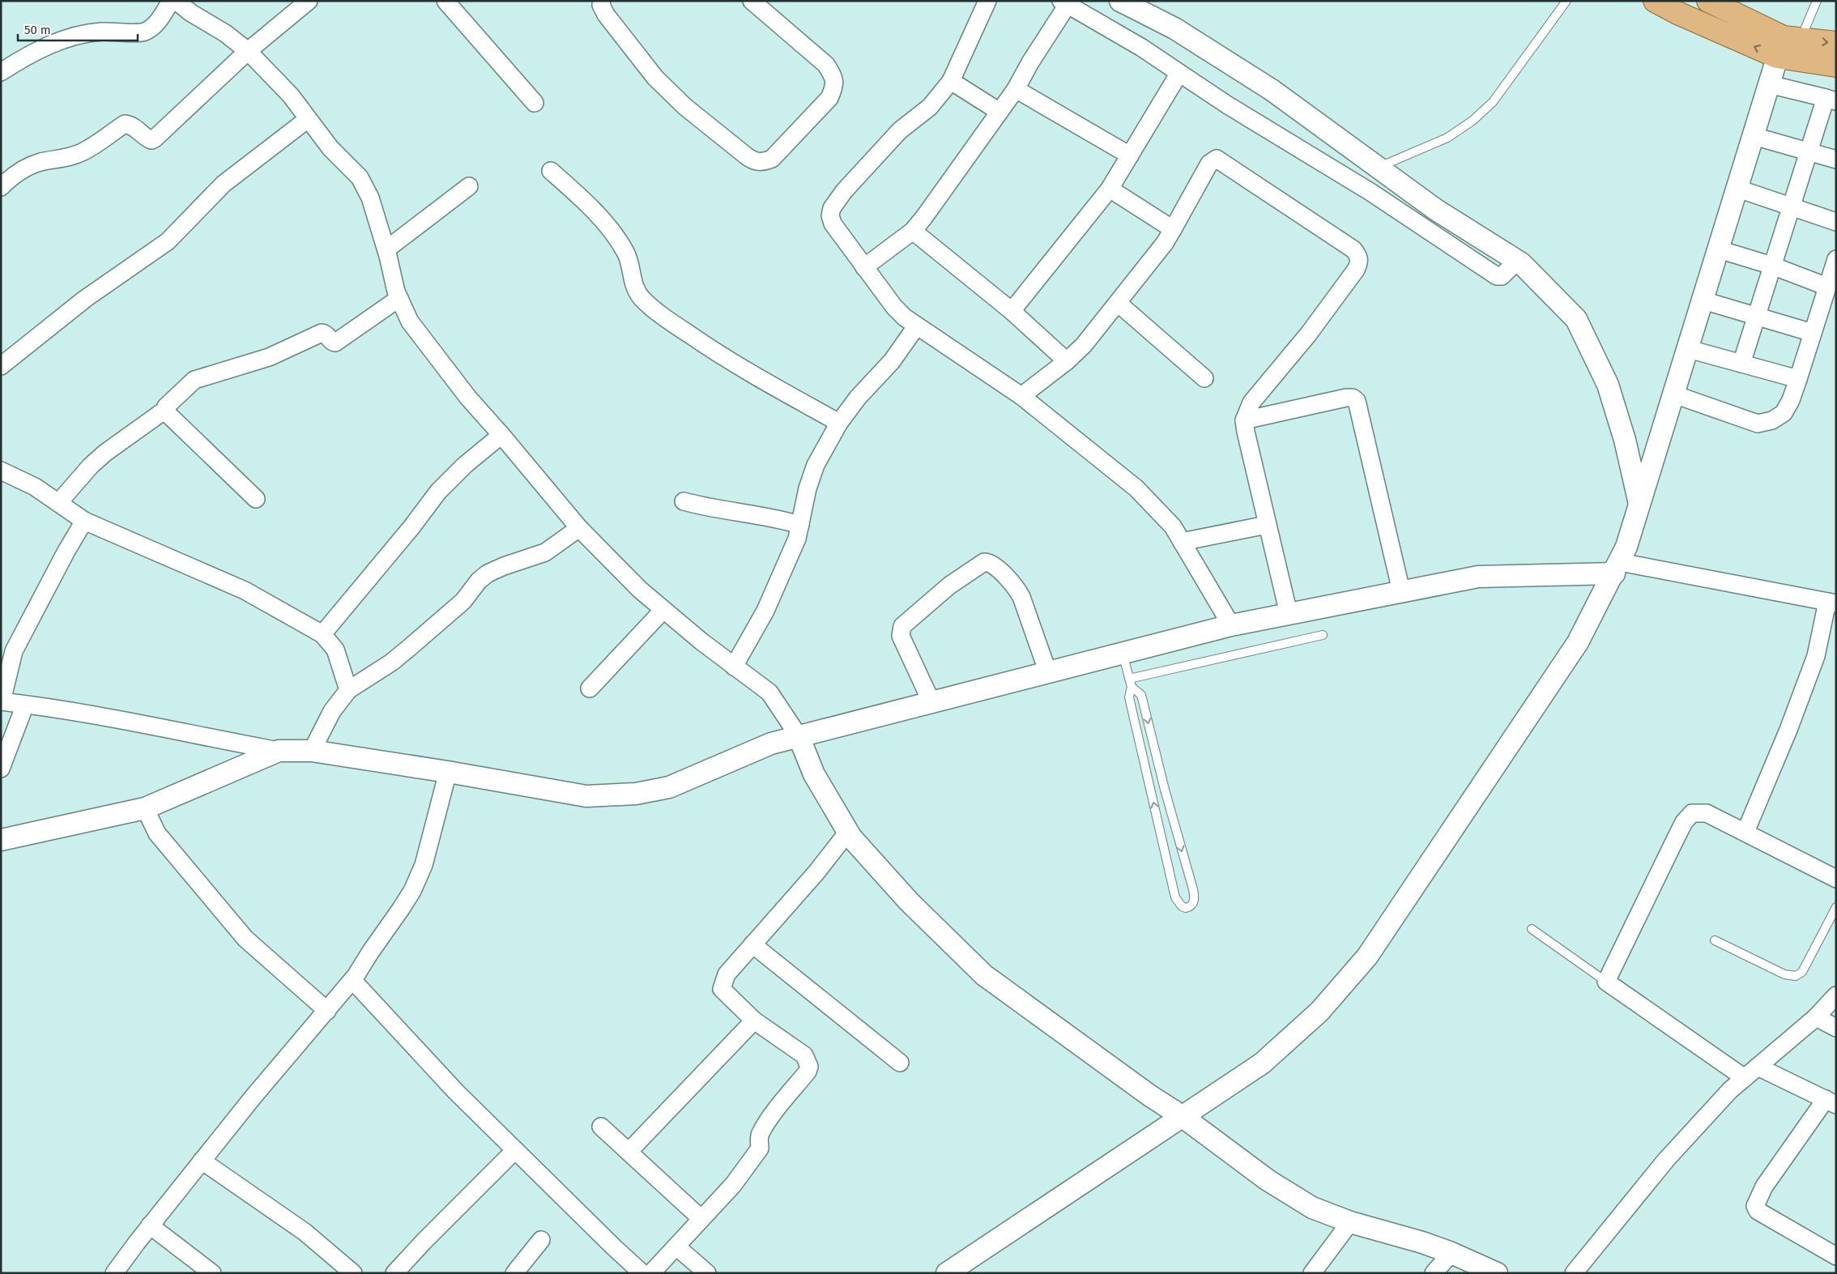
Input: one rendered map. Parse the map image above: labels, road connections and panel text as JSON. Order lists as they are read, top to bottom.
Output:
{
  "scale_bar": "50 m"
}
